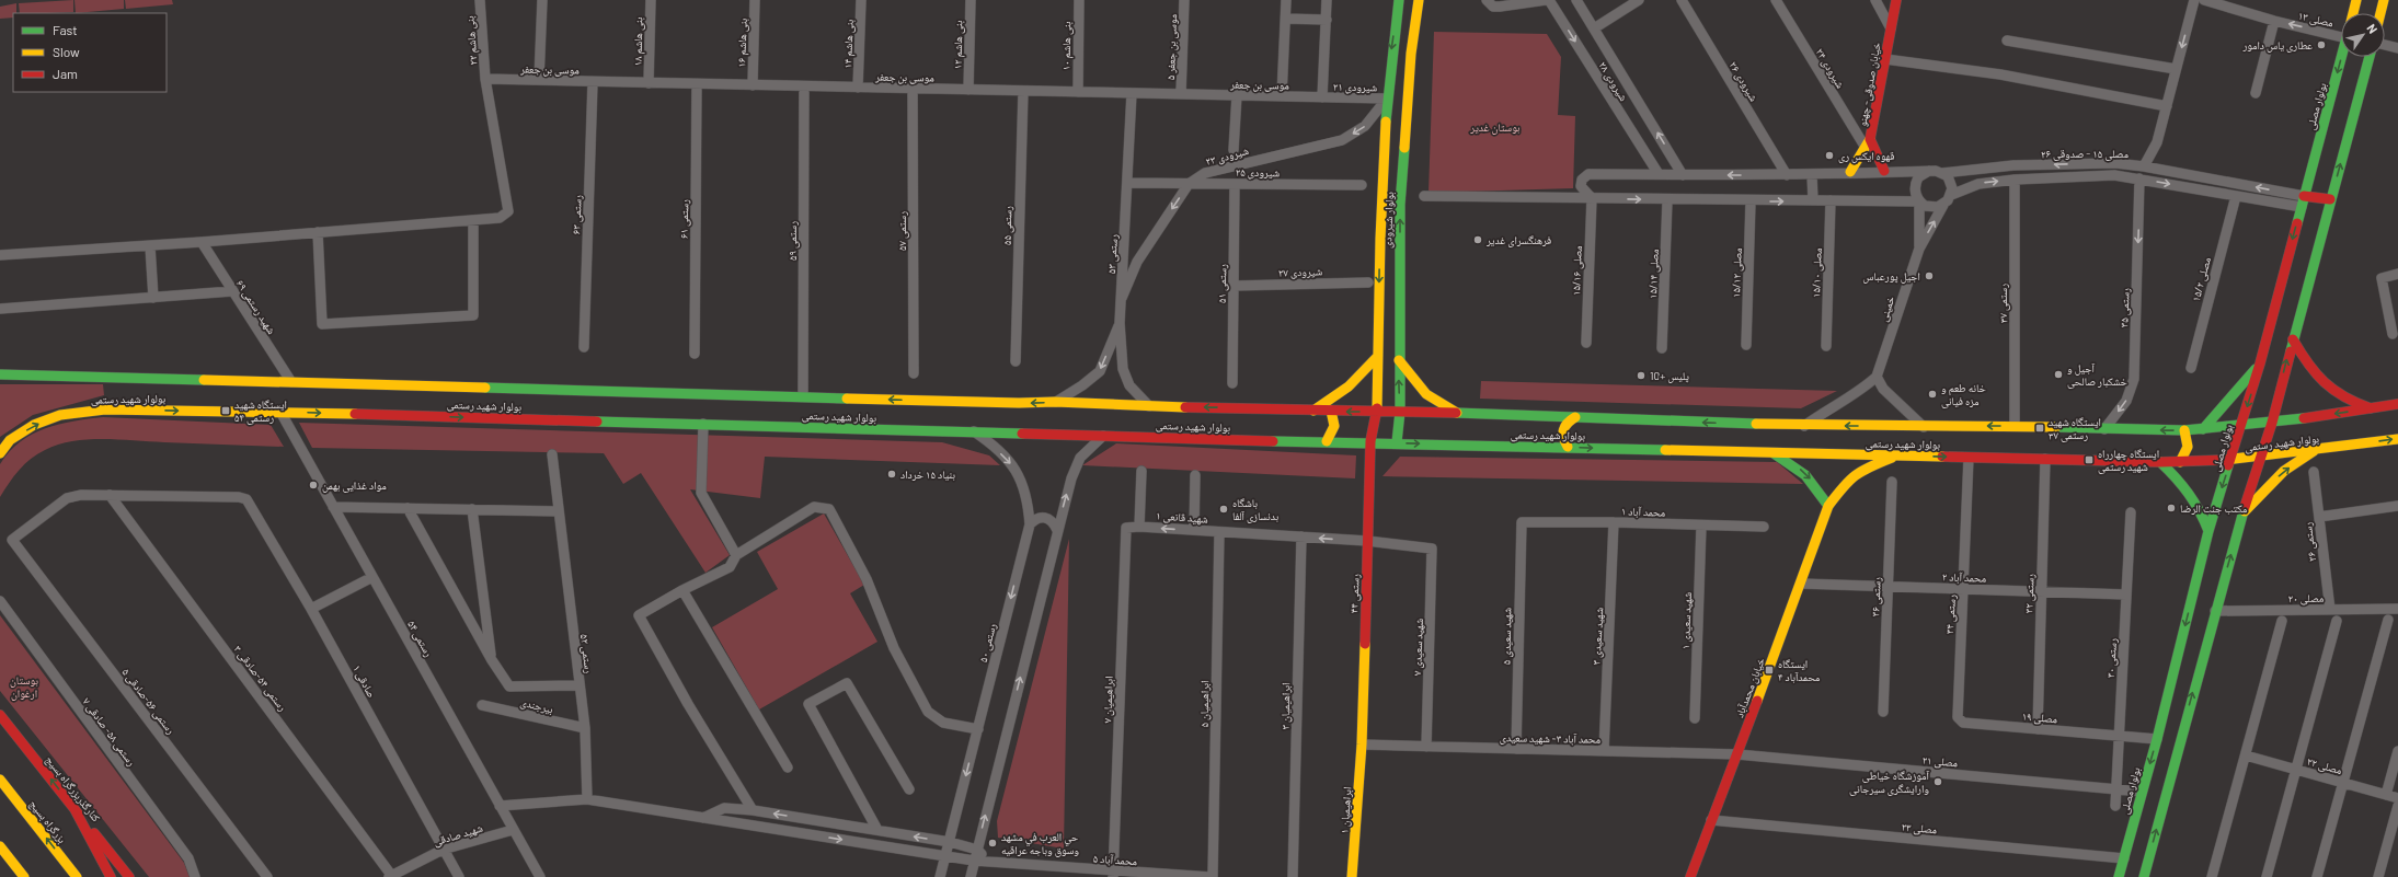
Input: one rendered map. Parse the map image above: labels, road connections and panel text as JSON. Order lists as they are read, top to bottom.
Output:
{
  "streets": {
    "main road": [
      "خیابان صدوقی- چهنو",
      "بولوار مصلی",
      "بولوار شیرودی",
      "بولوار شهید رستمی",
      "رستمی ۴۴",
      "خیابان محمدآباد",
      "کنارگذربزرگراه بسیج",
      "ابراهیمیان ۱",
      "بزرگراه بسیج"
    ],
    "street": [
      "مصلی ۱۳",
      "بنی هاشم ۲۲",
      "بنی هاشم ۱۸",
      "بنی هاشم ۱۶",
      "بنی هاشم ۱۴",
      "بنی هاشم ۱۲",
      "بنی هاشم ۱۰",
      "موسی بن جعفر ۵",
      "شیرودی ۲۴",
      "موسی بن جعفر",
      "شیرودی ۲۸",
      "شیرودی ۲۶",
      "شیرودی ۲۱",
      "مصلی ۱۵ - صدوقی ۲۶",
      "شیرودی ۲۳",
      "شیرودی ۲۵",
      "رستمی ۶۳",
      "رستمی ۶۱",
      "رستمی ۵۵",
      "رستمی ۵۷",
      "رستمی ۵۹",
      "رستمی ۵۳",
      "مصلی ۱۵/۱۶",
      "شیرودی ۲۷",
      "مصلی ۱۵/۱۲",
      "مصلی ۱۵/۱۰",
      "مصلی ۱۵/۱۴",
      "مصلی ۱۵/۲",
      "رستمی ۵۱",
      "رستمی ۳۷",
      "شهید رستمی ۶۹",
      "رستمی ۳۵",
      "خمینی",
      "محمد آباد ۱",
      "شهید قانعی ۱",
      "رستمی ۲۶",
      "محمد آباد ۲",
      "رستمی ۳۲",
      "رستمی ۳۶",
      "مصلی ۲۰",
      "رستمی ۳۴",
      "شهید سعیدی ۱",
      "شهید سعیدی ۵",
      "شهید سعیدی ۳",
      "رستمی ۵۴",
      "رستمی ۵۰",
      "شهید سعیدی ۷",
      "رستمی ۵۲",
      "رستمی ۳۰",
      "رستمی ۵۴-صادقی ۳",
      "صادقی ۱",
      "ابراهیمیان ۷",
      "رستمی ۵۶-صادقی ۵",
      "ابراهیمیان ۵",
      "بیرجندی",
      "ابراهیمیان ۳",
      "مصلی ۱۹",
      "رستمی ۵۸- صادقی ۷",
      "محمد آباد ۳- شهید سعیدی",
      "مصلی ۲۱",
      "مصلی ۲۲",
      "مصلی ۲۳",
      "شهید صادقی",
      "محمد آباد ۵"
    ]
  },
  "crossings": [
    ["بنی هاشم ۲۲", "موسی بن جعفر"],
    ["بنی هاشم ۱۸", "موسی بن جعفر"],
    ["بنی هاشم ۱۶", "موسی بن جعفر"],
    ["بنی هاشم ۱۴", "موسی بن جعفر"],
    ["بنی هاشم ۱۲", "موسی بن جعفر"],
    ["بنی هاشم ۱۰", "موسی بن جعفر"],
    ["موسی بن جعفر ۵", "موسی بن جعفر"],
    ["شیرودی ۲۴", "خیابان صدوقی- چهنو"],
    ["موسی بن جعفر", "شیرودی ۲۱"],
    ["موسی بن جعفر", "رستمی ۶۳"],
    ["موسی بن جعفر", "رستمی ۶۱"],
    ["موسی بن جعفر", "رستمی ۵۵"],
    ["موسی بن جعفر", "رستمی ۵۷"],
    ["موسی بن جعفر", "رستمی ۵۹"],
    ["موسی بن جعفر", "رستمی ۵۳"],
    ["شیرودی ۲۱", "شیرودی ۲۳"],
    ["شیرودی ۲۱", "بولوار شیرودی"],
    ["بولوار مصلی", "مصلی ۱۵ - صدوقی ۲۶"],
    ["بولوار مصلی", "بولوار شهید رستمی"],
    ["بولوار مصلی", "مصلی ۱۹"],
    ["بولوار مصلی", "مصلی ۲۱"],
    ["بولوار مصلی", "مصلی ۲۳"],
    ["مصلی ۱۵ - صدوقی ۲۶", "مصلی ۱۵/۲"],
    ["مصلی ۱۵ - صدوقی ۲۶", "رستمی ۳۷"],
    ["مصلی ۱۵ - صدوقی ۲۶", "رستمی ۳۵"],
    ["شیرودی ۲۳", "شیرودی ۲۵"],
    ["شیرودی ۲۳", "بولوار شیرودی"],
    ["شیرودی ۲۳", "رستمی ۵۳"],
    ["شیرودی ۲۵", "رستمی ۵۳"],
    ["شیرودی ۲۵", "رستمی ۵۱"],
    ["بولوار شیرودی", "بولوار شهید رستمی"],
    ["بولوار شیرودی", "رستمی ۴۴"],
    ["رستمی ۵۹", "بولوار شهید رستمی"],
    ["رستمی ۵۳", "بولوار شهید رستمی"],
    ["شیرودی ۲۷", "رستمی ۵۱"],
    ["رستمی ۳۷", "بولوار شهید رستمی"],
    ["شهید رستمی ۶۹", "بولوار شهید رستمی"],
    ["رستمی ۳۵", "بولوار شهید رستمی"],
    ["بولوار شهید رستمی", "رستمی ۴۴"],
    ["بولوار شهید رستمی", "رستمی ۳۲"],
    ["بولوار شهید رستمی", "رستمی ۳۴"],
    ["بولوار شهید رستمی", "رستمی ۵۴"],
    ["بولوار شهید رستمی", "رستمی ۵۰"],
    ["بولوار شهید رستمی", "خیابان محمدآباد"],
    ["محمد آباد ۱", "شهید سعیدی ۱"],
    ["محمد آباد ۱", "شهید سعیدی ۵"],
    ["محمد آباد ۱", "شهید سعیدی ۳"],
    ["شهید قانعی ۱", "رستمی ۴۴"],
    ["شهید قانعی ۱", "شهید سعیدی ۷"],
    ["شهید قانعی ۱", "ابراهیمیان ۷"],
    ["شهید قانعی ۱", "ابراهیمیان ۵"],
    ["شهید قانعی ۱", "ابراهیمیان ۳"],
    ["رستمی ۲۶", "مصلی ۲۰"],
    ["محمد آباد ۲", "رستمی ۳۲"],
    ["محمد آباد ۲", "رستمی ۳۶"],
    ["محمد آباد ۲", "رستمی ۳۴"],
    ["محمد آباد ۲", "رستمی ۳۰"],
    ["محمد آباد ۲", "خیابان محمدآباد"],
    ["رستمی ۴۴", "محمد آباد ۳- شهید سعیدی"],
    ["رستمی ۴۴", "ابراهیمیان ۱"],
    ["رستمی ۳۲", "مصلی ۱۹"],
    ["رستمی ۳۴", "مصلی ۱۹"],
    ["شهید سعیدی ۵", "محمد آباد ۳- شهید سعیدی"],
    ["شهید سعیدی ۳", "محمد آباد ۳- شهید سعیدی"],
    ["رستمی ۵۴", "شهید صادقی"],
    ["رستمی ۵۴", "محمد آباد ۵"],
    ["رستمی ۵۰", "محمد آباد ۵"],
    ["شهید سعیدی ۷", "محمد آباد ۳- شهید سعیدی"],
    ["رستمی ۵۲", "بیرجندی"],
    ["رستمی ۵۲", "محمد آباد ۵"],
    ["رستمی ۳۰", "مصلی ۱۹"],
    ["رستمی ۳۰", "مصلی ۲۱"],
    ["رستمی ۵۴-صادقی ۳", "صادقی ۱"],
    ["رستمی ۵۴-صادقی ۳", "رستمی ۵۶-صادقی ۵"],
    ["رستمی ۵۴-صادقی ۳", "شهید صادقی"],
    ["صادقی ۱", "رستمی ۵۶-صادقی ۵"],
    ["صادقی ۱", "شهید صادقی"],
    ["خیابان محمدآباد", "محمد آباد ۳- شهید سعیدی"],
    ["خیابان محمدآباد", "مصلی ۲۱"],
    ["خیابان محمدآباد", "مصلی ۲۳"],
    ["ابراهیمیان ۷", "محمد آباد ۵"],
    ["ابراهیمیان ۵", "محمد آباد ۵"],
    ["محمد آباد ۳- شهید سعیدی", "مصلی ۲۱"],
    ["محمد آباد ۳- شهید سعیدی", "ابراهیمیان ۱"]
  ],
  "one_way": [
    "مصلی ۱۳",
    "شیرودی ۲۳",
    "رستمی ۳۵",
    "شهید قانعی ۱",
    "کنارگذربزرگراه بسیج"
  ],
  "parks": ["بوستان غدیر", "بوستان ارغوان"],
  "places": {
    "other": [
      "عطاری یاس دامور",
      "قهوه ایکس ری",
      "فرهنگسرای غدیر",
      "اجیل پورعباس",
      "آجیل و خشکبار صالحی",
      "پلیس +10",
      "خانه طعم و مزه فیانی",
      "بنیاد ۱۵ خرداد",
      "مواد غذایی بهمن",
      "مكتب جنت الرضا",
      "باشگاه بدنسازی آلفا",
      "آموزشگاه خیاطی وارایشگری سیرجانی",
      "حي العرب في مشهد وسوق وباجه عراقيه"
    ],
    "transit": [
      "ایستگاه شهید رستمی ۵۴",
      "ایستگاه شهید رستمی ۳۷",
      "ایستگاه چهارراه شهید رستمی",
      "ایستگاه محمدآباد ۴"
    ]
  },
  "legend": ["Fast", "Slow", "Jam"],
  "north": "top right"
}
